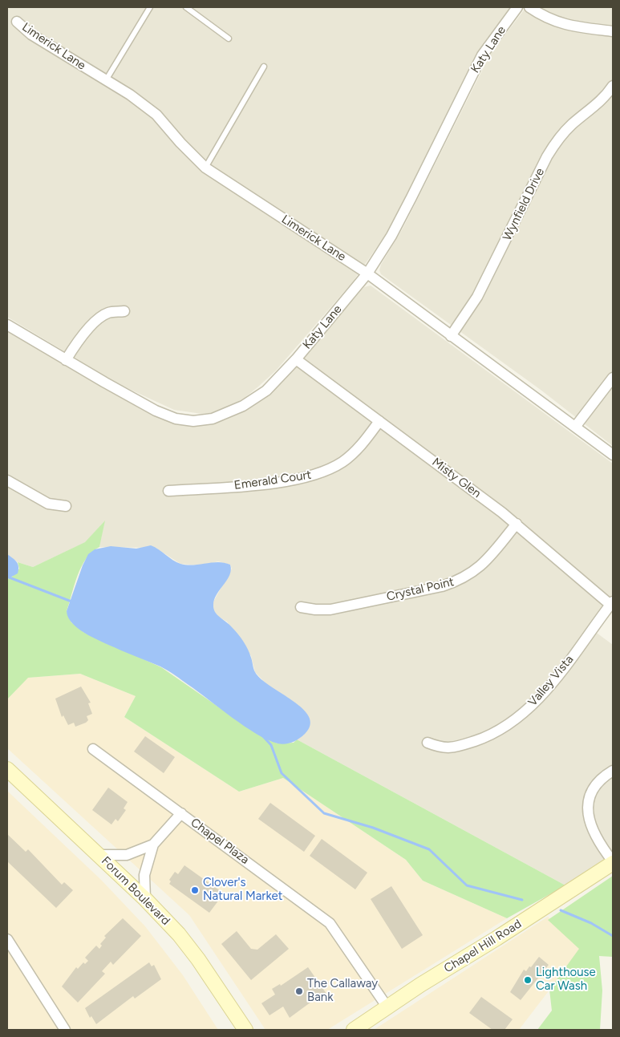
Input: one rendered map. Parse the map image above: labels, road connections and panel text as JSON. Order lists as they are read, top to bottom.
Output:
{
  "streets": {
    "street": [
      "Limerick Lane",
      "Katy Lane",
      "Wynfield Drive",
      "Misty Glen",
      "Emerald Court",
      "Crystal Point",
      "Valley Vista",
      "Chapel Plaza",
      "Forum Boulevard",
      "Chapel Hill Road"
    ]
  },
  "crossings": [
    ["Limerick Lane", "Katy Lane"],
    ["Limerick Lane", "Wynfield Drive"],
    ["Katy Lane", "Misty Glen"],
    ["Misty Glen", "Emerald Court"],
    ["Misty Glen", "Crystal Point"],
    ["Misty Glen", "Valley Vista"],
    ["Chapel Plaza", "Chapel Hill Road"]
  ],
  "places": ["Clover's Natural Market", "Lighthouse Car Wash", "The Callaway Bank"]
}
